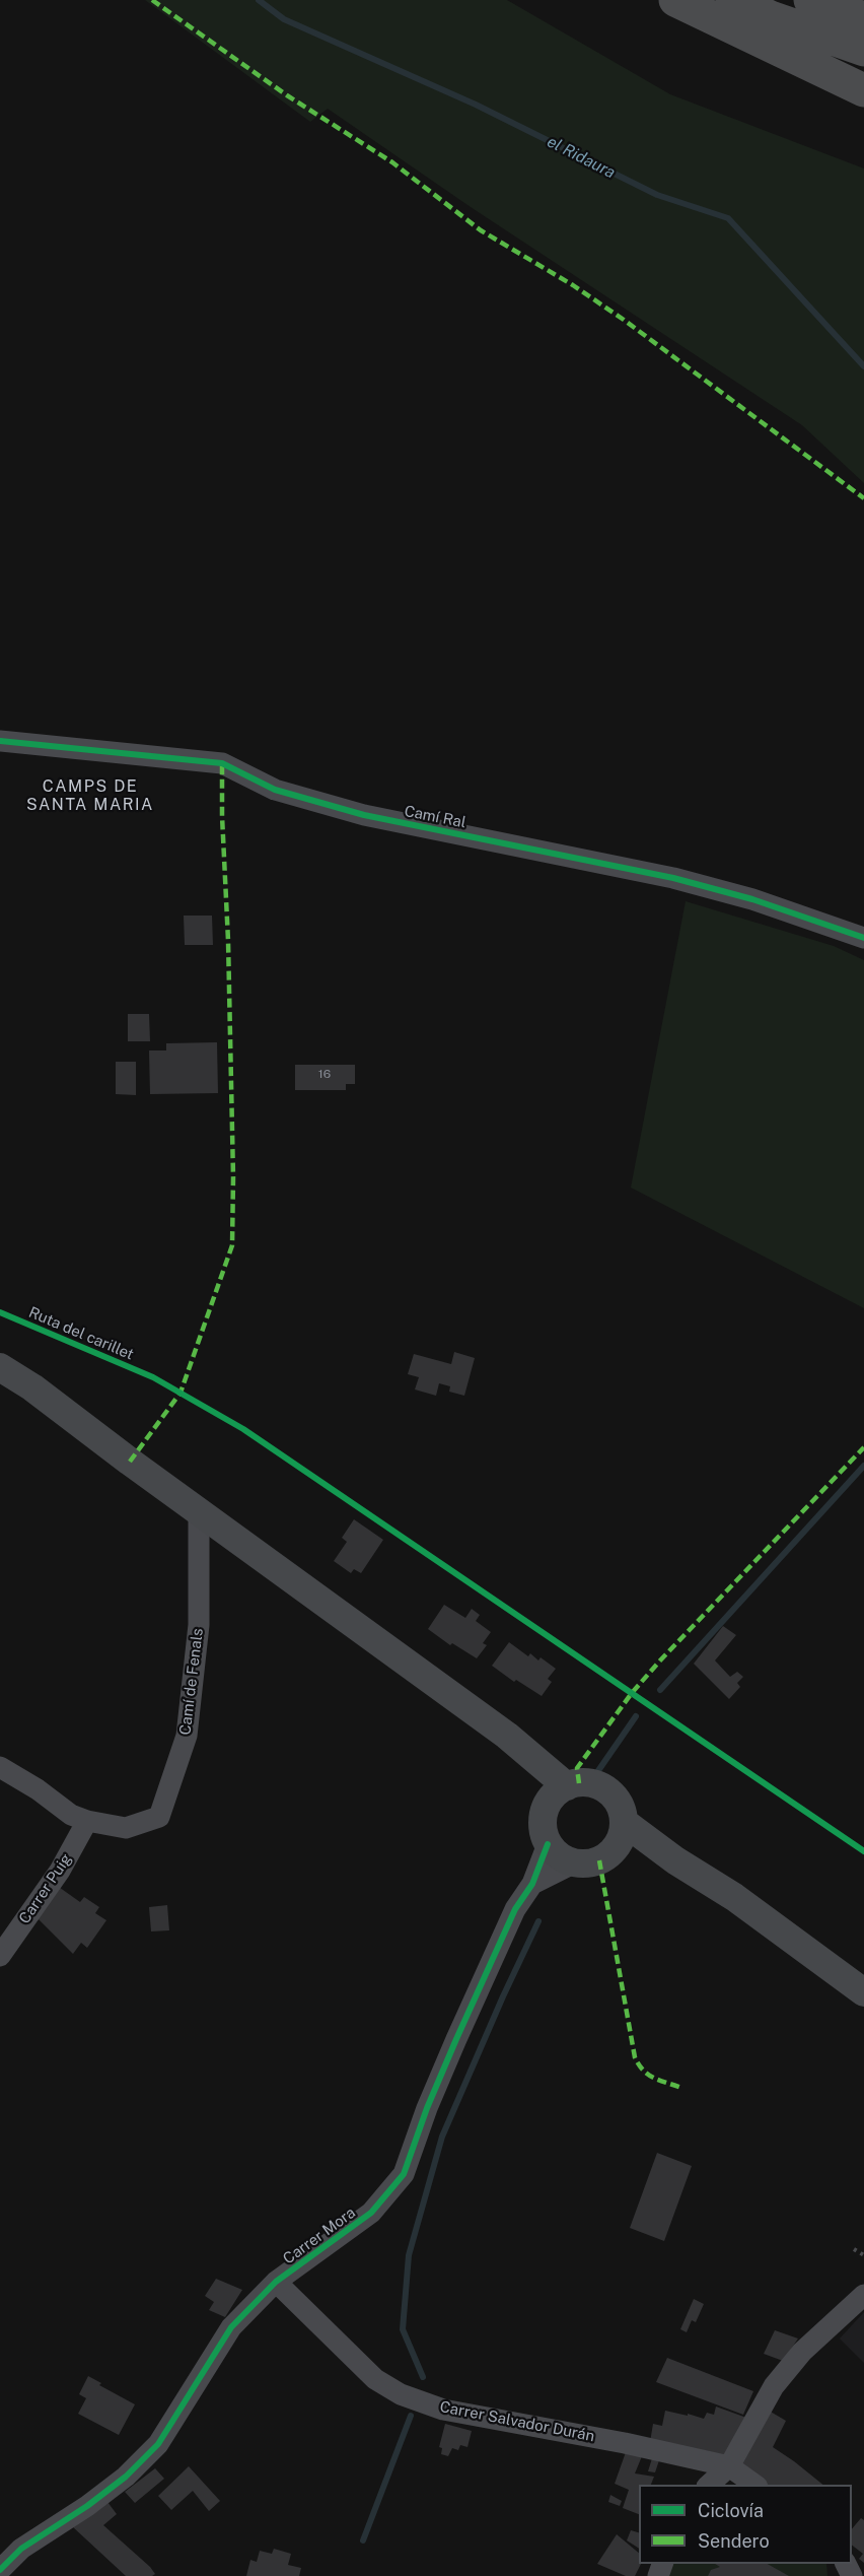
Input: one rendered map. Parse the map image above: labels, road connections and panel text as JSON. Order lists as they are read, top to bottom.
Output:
{
  "streets": {
    "street": [
      "Camí Ral",
      "Camí de Fenals",
      "Carrer Puig",
      "Carrer Mora",
      "Carrer Salvador Durán"
    ],
    "cycle path": ["Ruta del carillet"]
  },
  "crossings": [
    ["Camí de Fenals", "Carrer Puig"],
    ["Carrer Mora", "Carrer Salvador Durán"]
  ],
  "districts": ["CAMPS DE SANTA MARIA"],
  "water": ["el Ridaura"],
  "house_numbers": ["16"],
  "legend": ["Ciclovía", "Sendero"]
}
